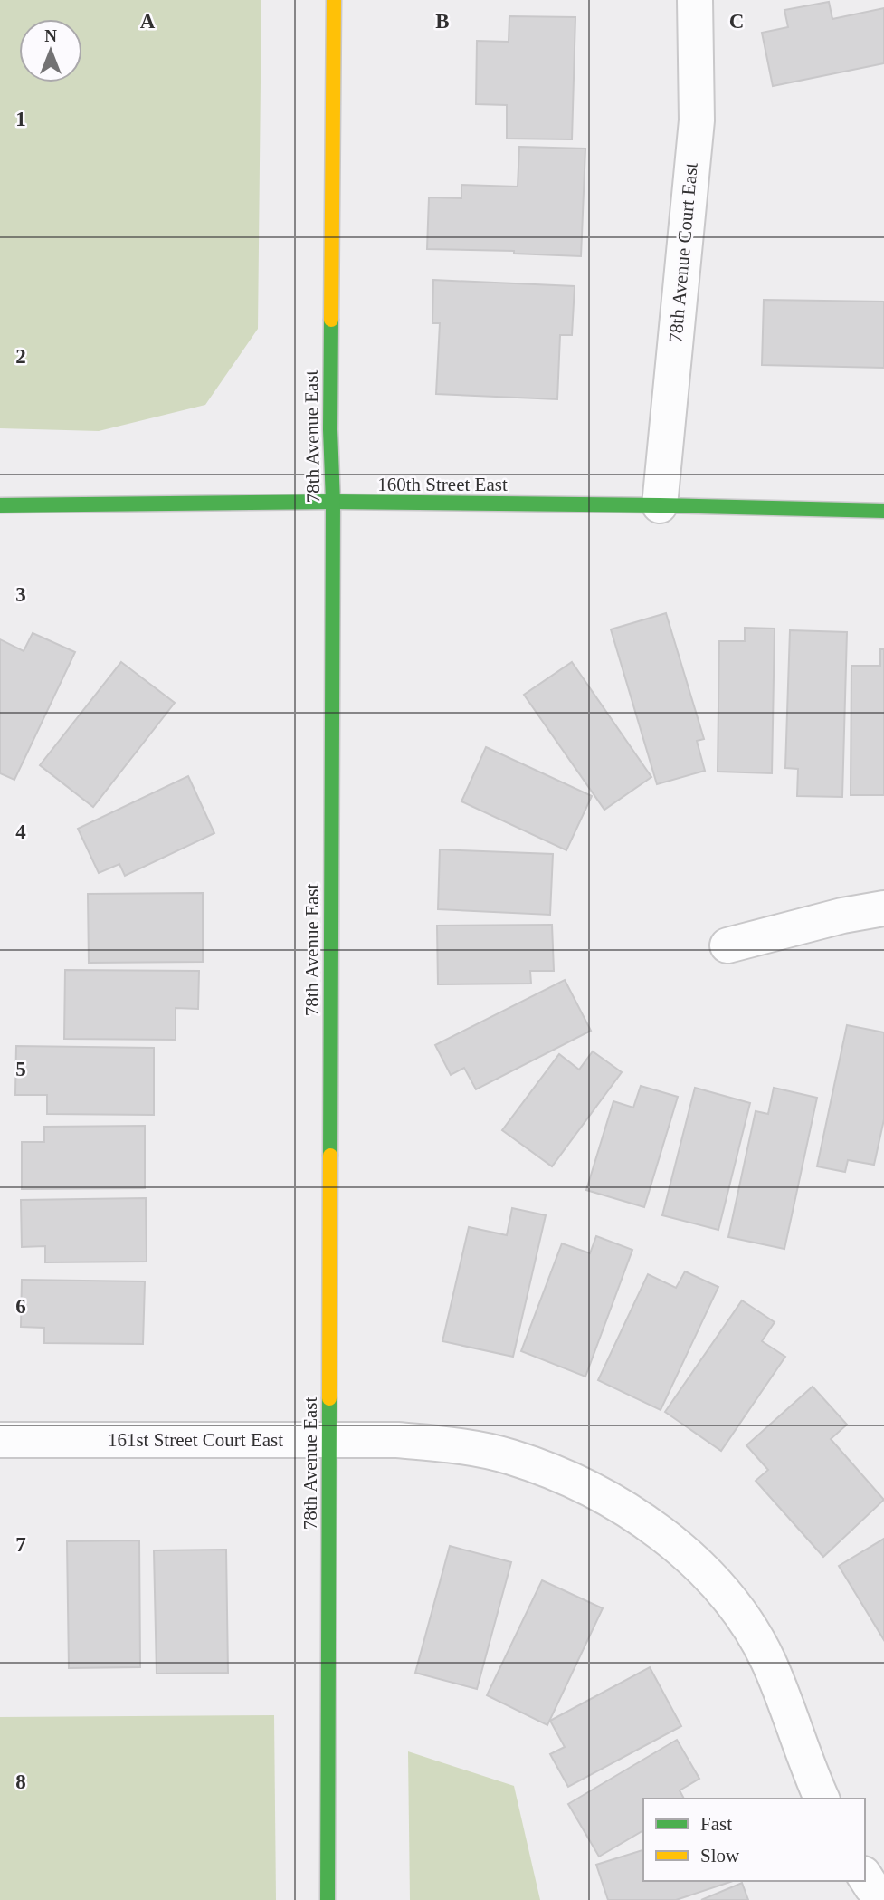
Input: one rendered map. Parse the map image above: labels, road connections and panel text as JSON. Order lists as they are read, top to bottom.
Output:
{
  "streets": {
    "street": [
      "78th Avenue Court East",
      "78th Avenue East",
      "160th Street East",
      "161st Street Court East"
    ]
  },
  "crossings": [
    ["78th Avenue Court East", "160th Street East"],
    ["78th Avenue East", "160th Street East"],
    ["78th Avenue East", "161st Street Court East"]
  ],
  "legend": ["Fast", "Slow"],
  "north": "top",
  "grid": {
    "columns": ["A", "B", "C"],
    "rows": [
      "1",
      "2",
      "3",
      "4",
      "5",
      "6",
      "7",
      "8"
    ]
  }
}
